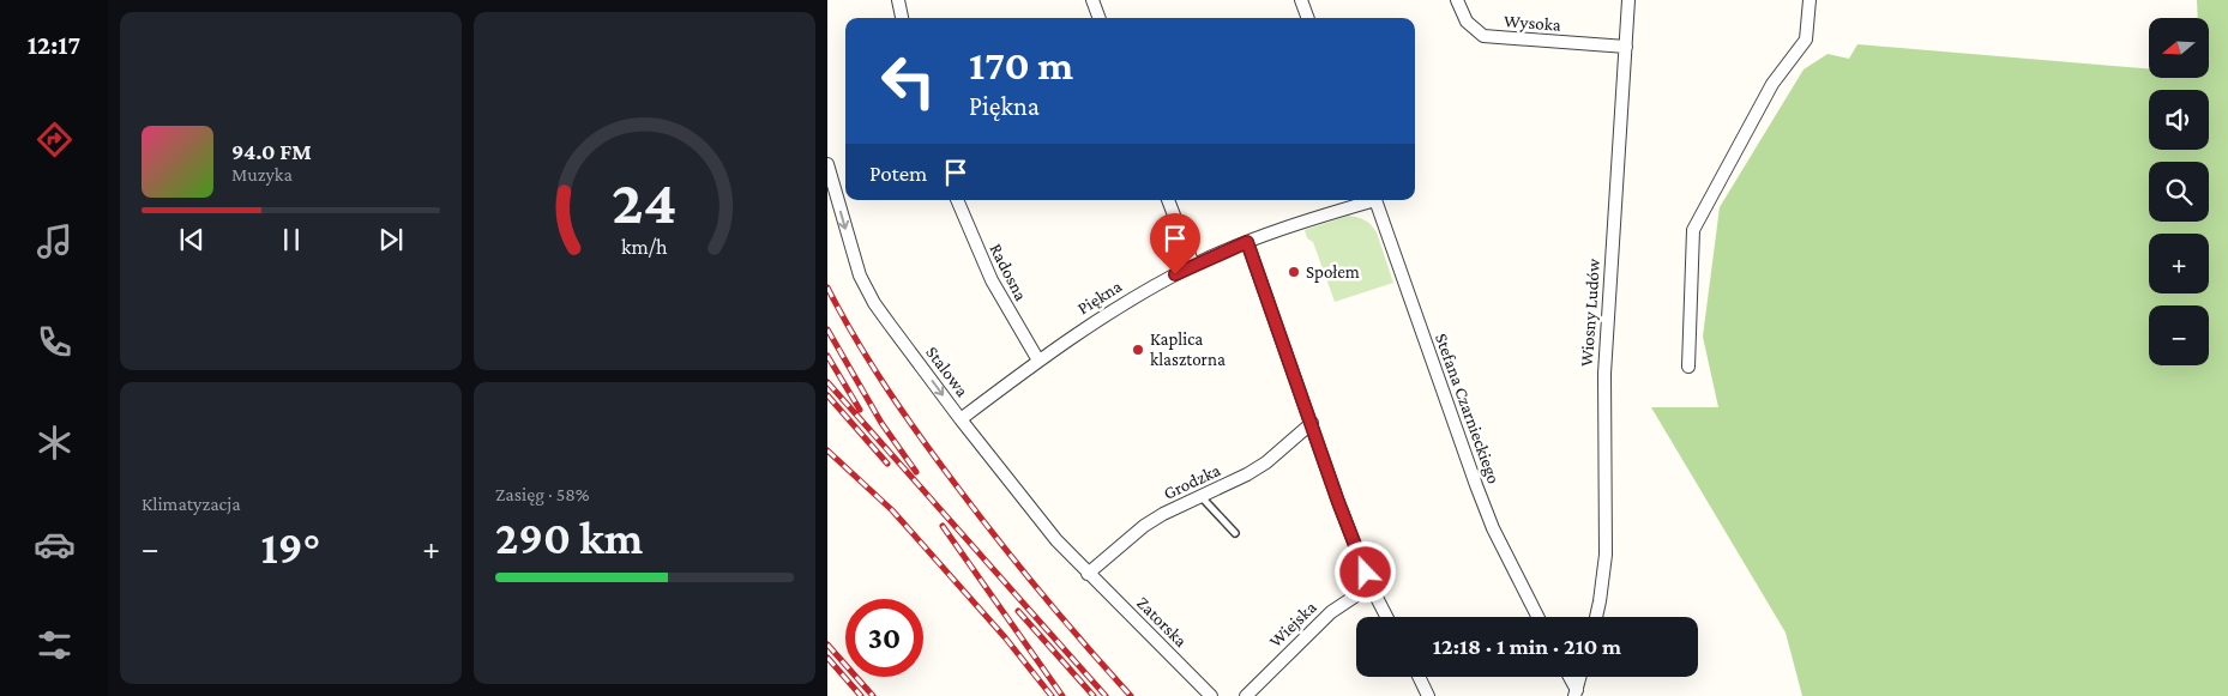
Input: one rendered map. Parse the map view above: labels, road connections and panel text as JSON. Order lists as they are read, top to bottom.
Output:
{
  "streets": {
    "street": [
      "Wysoka",
      "Radosna",
      "Piękna",
      "Wiosny Ludów",
      "Stalowa",
      "Stefana Czarnieckiego",
      "Grodzka",
      "Zatorska",
      "Wiejska"
    ]
  },
  "crossings": [
    ["Wysoka", "Wiosny Ludów"],
    ["Radosna", "Piękna"],
    ["Piękna", "Stalowa"],
    ["Stalowa", "Grodzka"],
    ["Stalowa", "Zatorska"],
    ["Grodzka", "Zatorska"]
  ],
  "one_way": ["Stalowa"],
  "places": ["Społem", "Kaplica klasztorna"],
  "north": "left",
  "page": {
    "tabs": "12:17",
    "map_buttons": ["+", "−"],
    "turn": ["170 m", "Piękna"],
    "song": ["94.0 FM", "Muzyka"],
    "then": "Potem",
    "tile": [
      "Klimatyzacja",
      ["Zasięg · 58%", "290 km"]
    ],
    "heat": ["−", "19°", "+"],
    "limit": "30",
    "trip": "12:18 · 1 min · 210 m",
    "gauge": ["24", "km/h"]
  }
}
